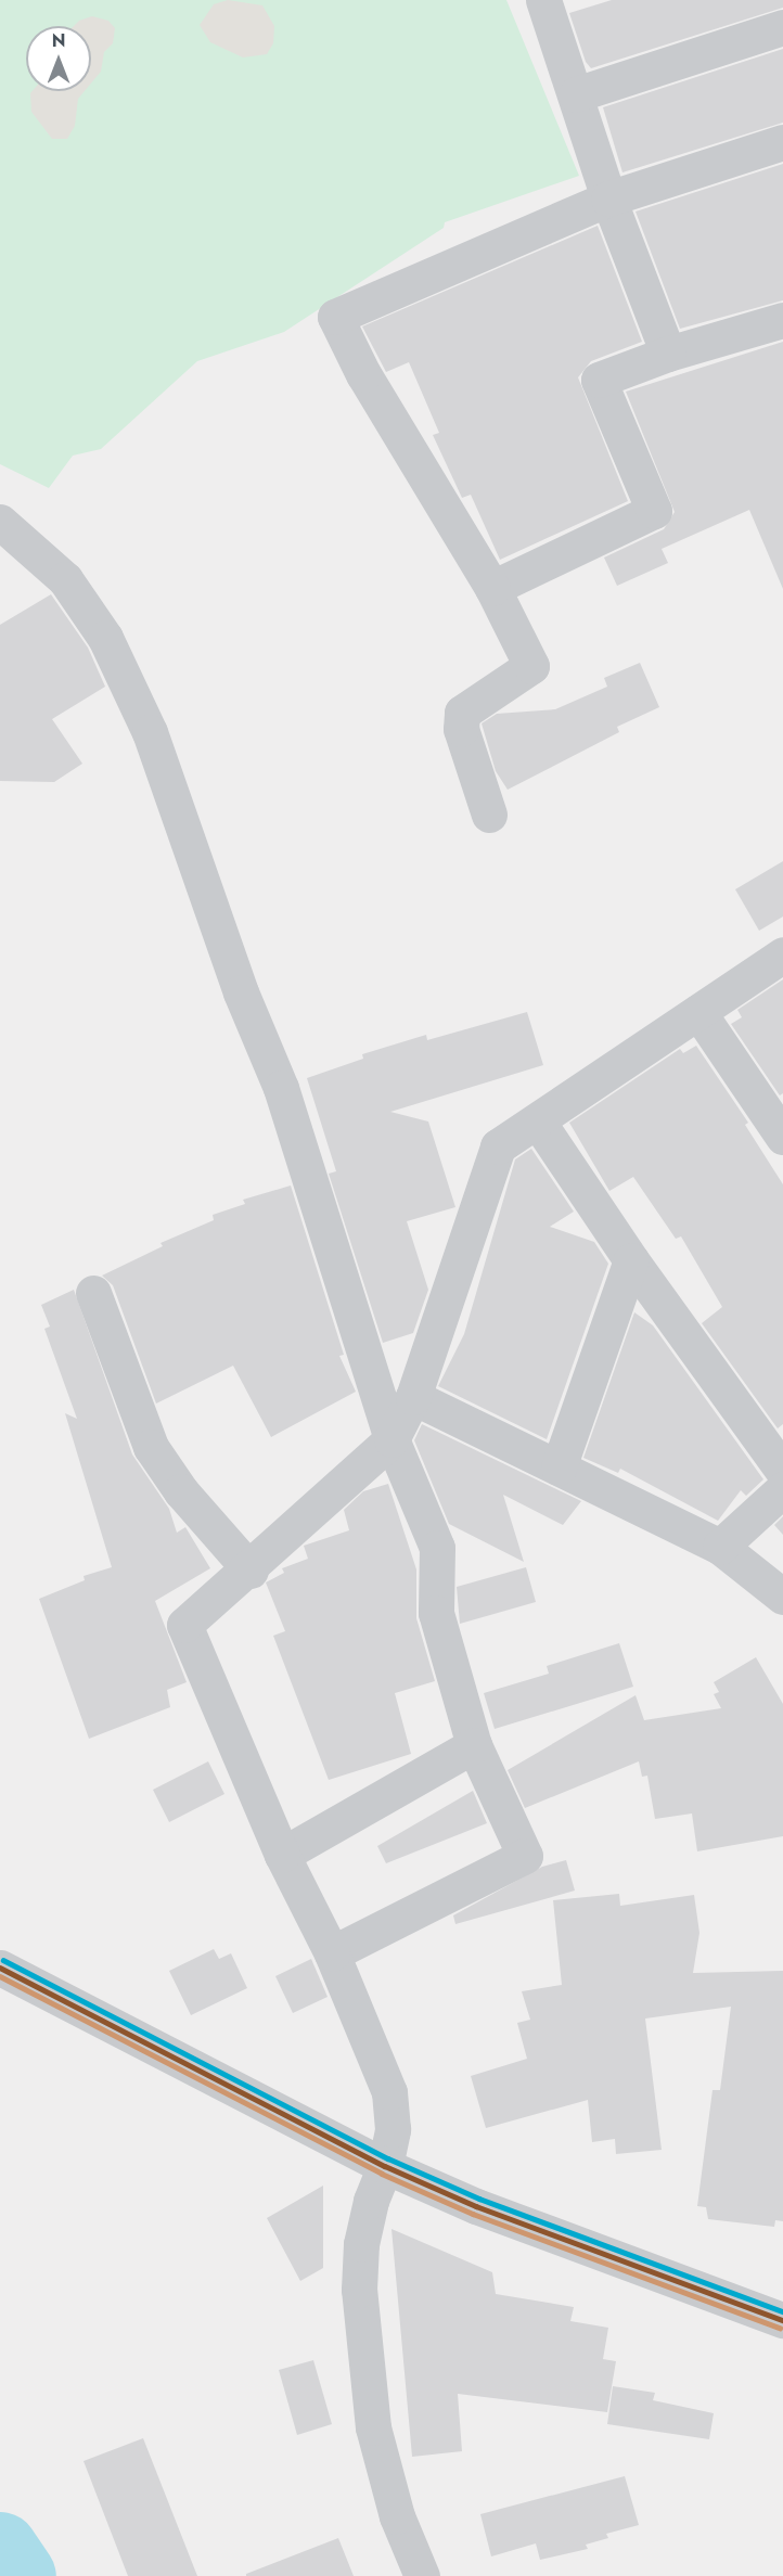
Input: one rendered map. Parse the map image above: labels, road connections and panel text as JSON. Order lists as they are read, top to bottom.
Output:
{
  "north": "top"
}
